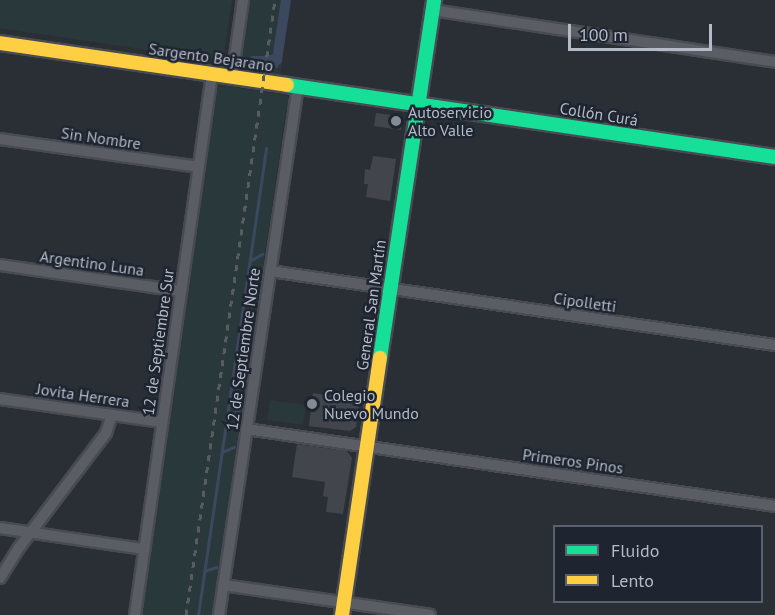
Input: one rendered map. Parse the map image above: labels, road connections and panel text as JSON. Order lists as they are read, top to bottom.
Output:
{
  "streets": {
    "main road": ["Sargento Bejarano", "Collón Curá", "General San Martín"],
    "street": [
      "Sin Nombre",
      "Argentino Luna",
      "Cipolletti",
      "12 de Septiembre Sur",
      "12 de Septiembre Norte",
      "Jovita Herrera",
      "Primeros Pinos"
    ]
  },
  "crossings": [
    ["Sargento Bejarano", "Collón Curá"],
    ["Sargento Bejarano", "General San Martín"],
    ["Sargento Bejarano", "12 de Septiembre Sur"],
    ["Sargento Bejarano", "12 de Septiembre Norte"],
    ["Collón Curá", "General San Martín"],
    ["Sin Nombre", "12 de Septiembre Sur"],
    ["Argentino Luna", "12 de Septiembre Sur"],
    ["Cipolletti", "General San Martín"],
    ["General San Martín", "Primeros Pinos"],
    ["12 de Septiembre Sur", "Jovita Herrera"]
  ],
  "places": ["Autoservicio Alto Valle", "Colegio Nuevo Mundo"],
  "legend": ["Fluido", "Lento"],
  "scale_bar": "100 m"
}
